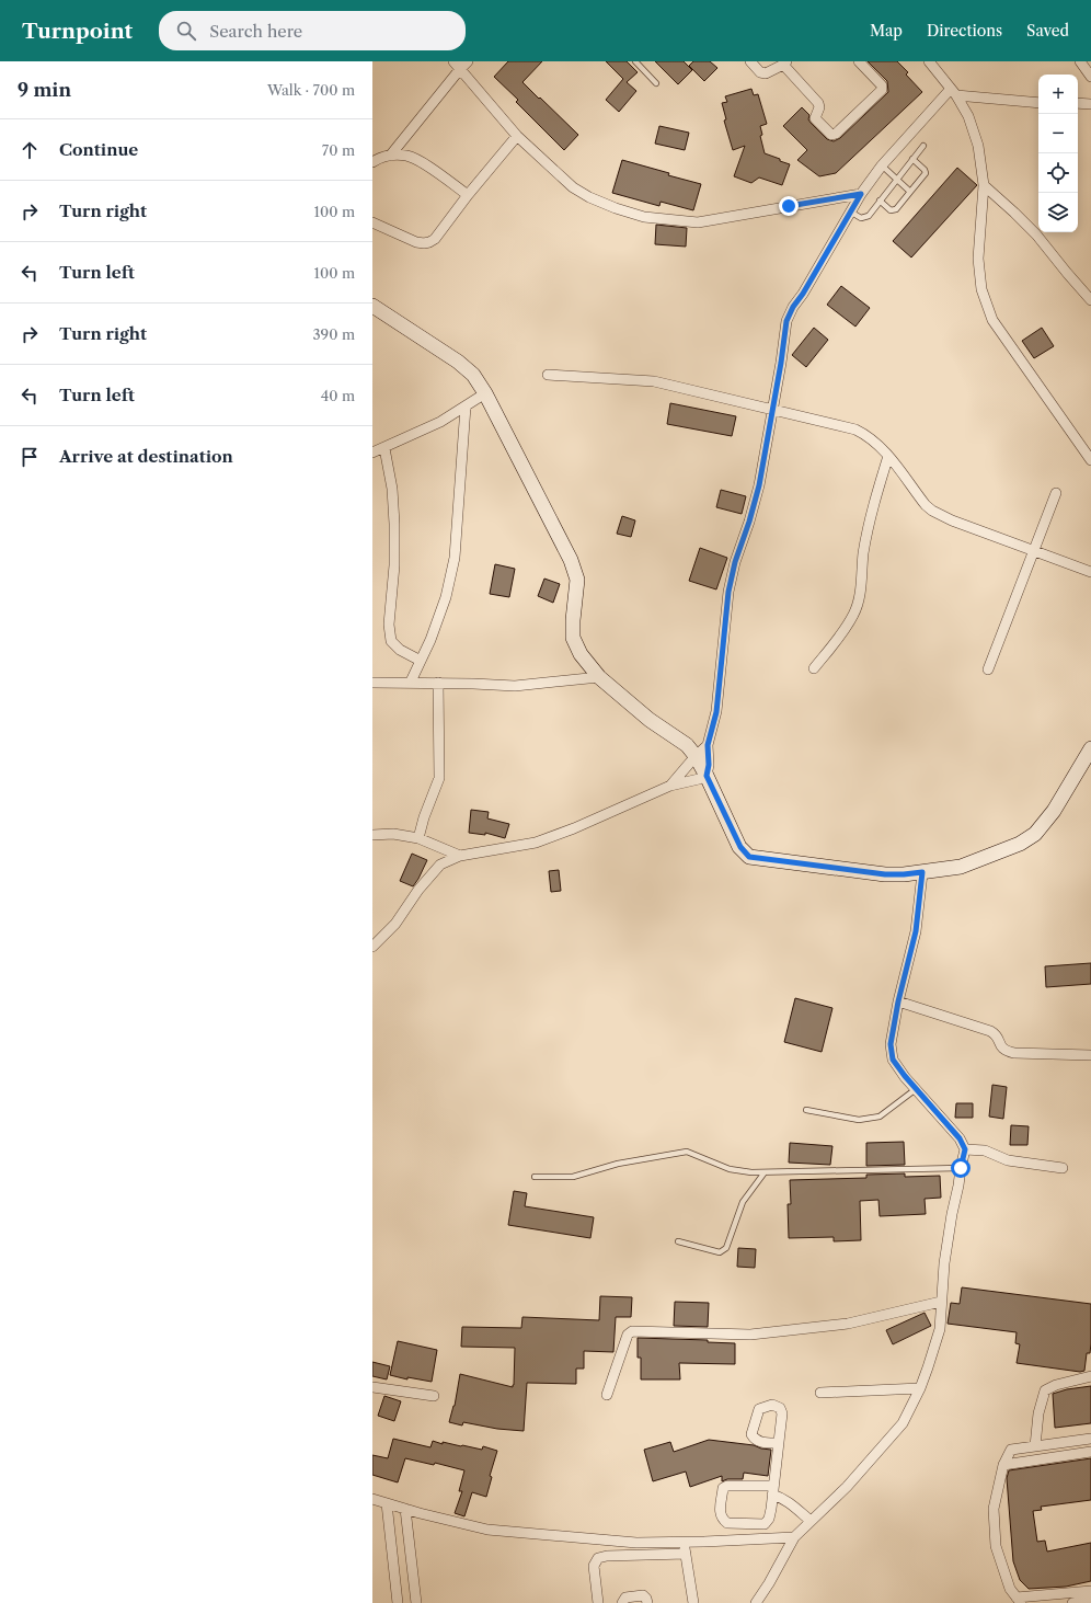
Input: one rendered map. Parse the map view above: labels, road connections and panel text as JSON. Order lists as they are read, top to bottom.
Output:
{
  "page": {
    "header": "Turnpoint",
    "search": "Search here",
    "nav": ["Map", "Directions", "Saved"],
    "heading": ["9 min", "Walk · 700 m"],
    "map_buttons": ["+", "−"],
    "list": [
      ["Continue", "70 m"],
      ["Turn right", "100 m"],
      ["Turn left", "100 m"],
      ["Turn right", "390 m"],
      ["Turn left", "40 m"],
      "Arrive at destination"
    ]
  }
}
